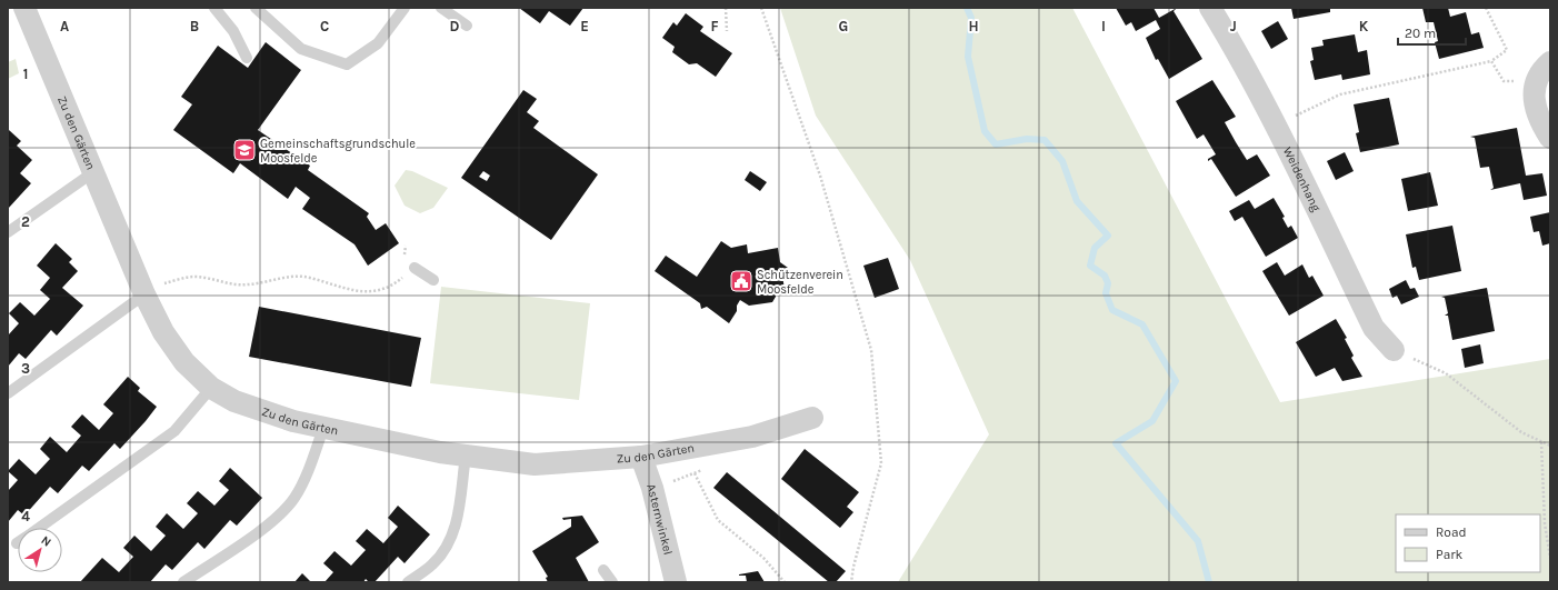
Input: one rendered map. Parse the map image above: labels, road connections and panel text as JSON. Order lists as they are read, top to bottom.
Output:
{
  "streets": {
    "street": ["Zu den Gärten", "Weidenhang", "Asternwinkel"]
  },
  "crossings": [
    ["Zu den Gärten", "Asternwinkel"]
  ],
  "places": {
    "school or university": ["Gemeinschaftsgrundschule Moosfelde"],
    "public building": ["Schützenverein Moosfelde"]
  },
  "legend": ["Road", "Park"],
  "scale_bar": "20 m",
  "north": "top right",
  "grid": {
    "columns": [
      "A",
      "B",
      "C",
      "D",
      "E",
      "F",
      "G",
      "H",
      "I",
      "J",
      "K"
    ],
    "rows": [
      "1",
      "2",
      "3",
      "4"
    ]
  }
}
